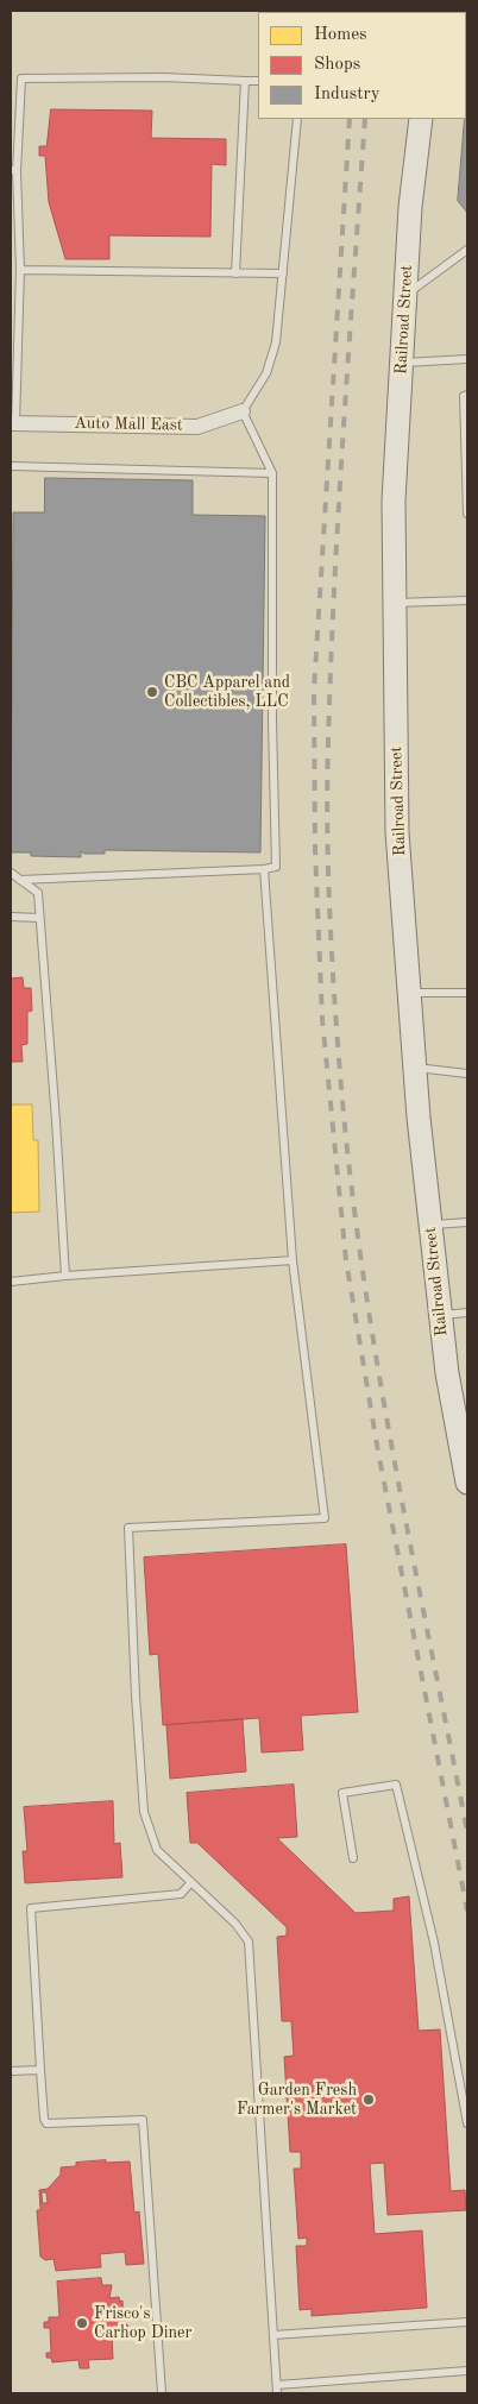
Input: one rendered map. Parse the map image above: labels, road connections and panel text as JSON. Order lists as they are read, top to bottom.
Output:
{
  "streets": {
    "street": ["Railroad Street", "Auto Mall East"]
  },
  "places": ["CBC Apparel and Collectibles, LLC", "Garden Fresh Farmer's Market", "Frisco's Carhop Diner"],
  "legend": ["Homes", "Shops", "Industry"]
}
